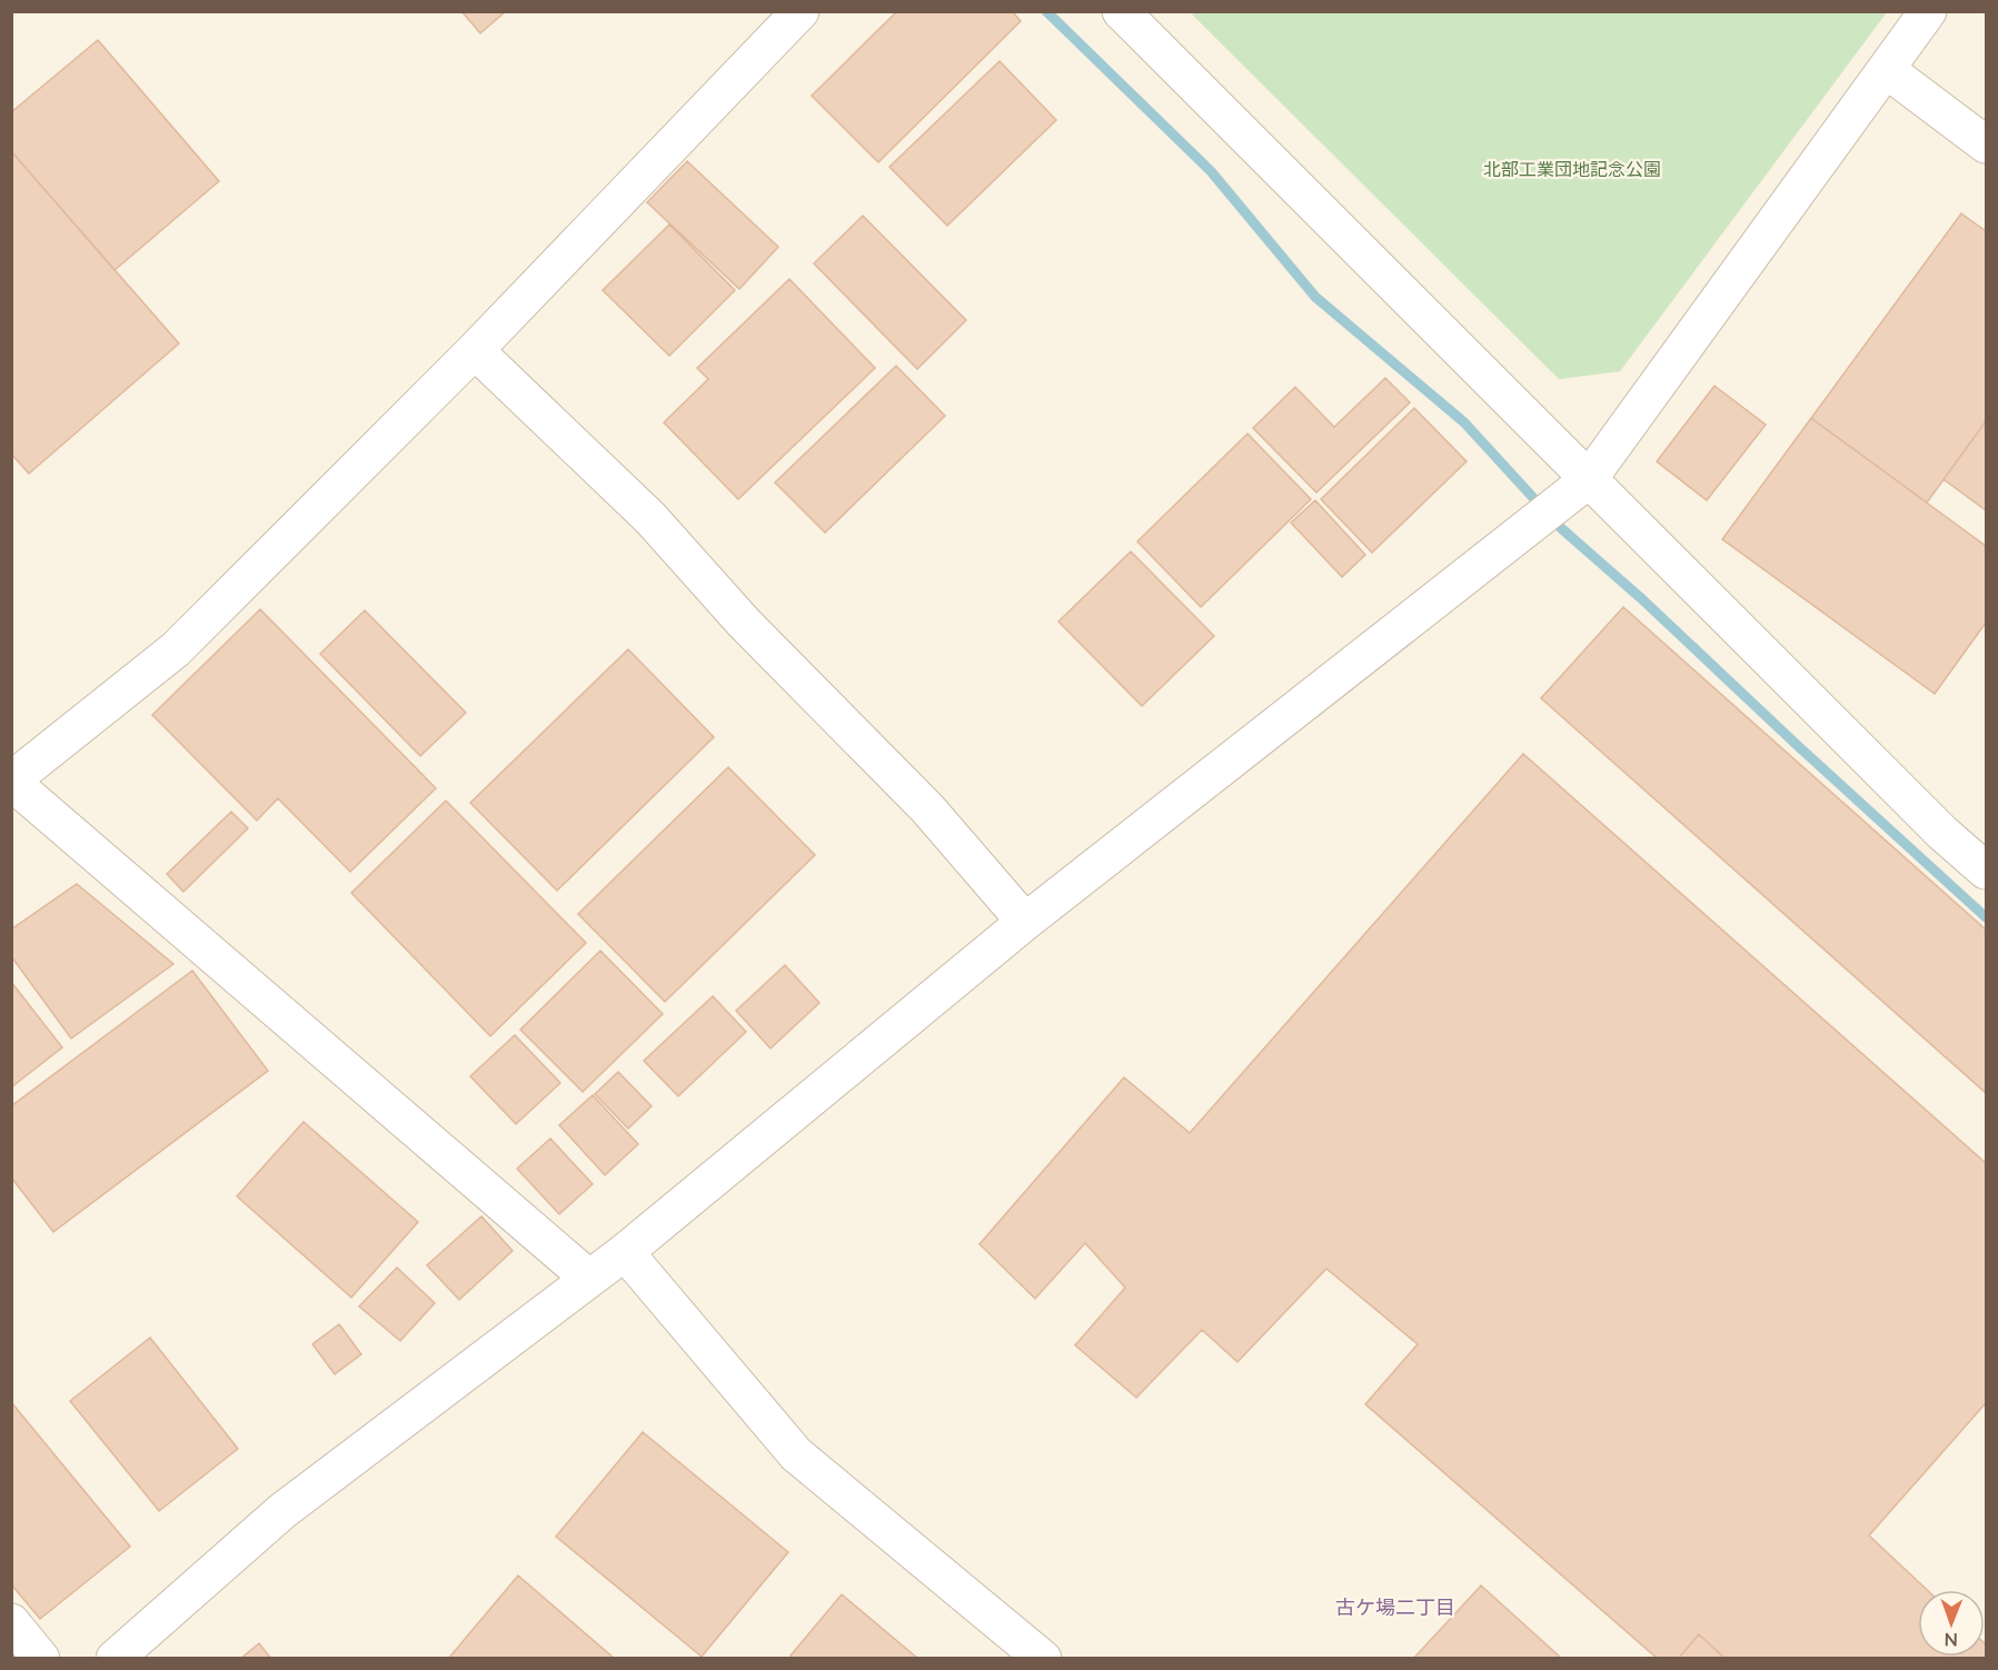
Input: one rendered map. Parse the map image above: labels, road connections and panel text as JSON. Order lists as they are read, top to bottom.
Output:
{
  "districts": ["古ケ場二丁目"],
  "parks": ["北部工業団地記念公園"],
  "north": "bottom"
}
